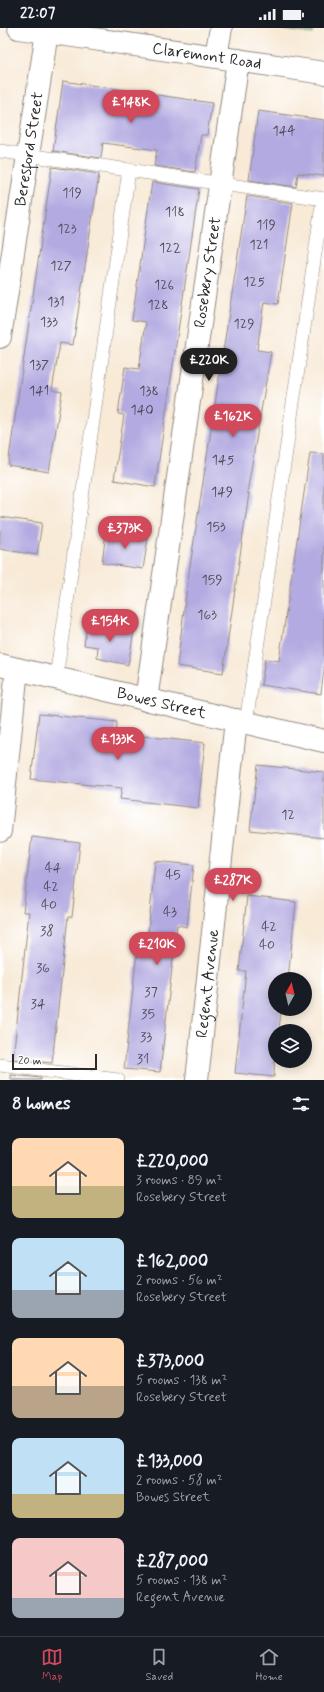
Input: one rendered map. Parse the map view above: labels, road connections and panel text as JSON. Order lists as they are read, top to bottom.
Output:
{
  "streets": {
    "street": [
      "Claremont Road",
      "Beresford Street",
      "Rosebery Street",
      "Bowes Street",
      "Regent Avenue"
    ]
  },
  "crossings": [
    ["Claremont Road", "Beresford Street"],
    ["Claremont Road", "Rosebery Street"],
    ["Rosebery Street", "Bowes Street"],
    ["Bowes Street", "Regent Avenue"]
  ],
  "house_numbers": [
    "144",
    "119",
    "118",
    "119",
    "123",
    "121",
    "122",
    "127",
    "125",
    "126",
    "131",
    "128",
    "133",
    "129",
    "137",
    "141",
    "138",
    "140",
    "145",
    "149",
    "153",
    "159",
    "163",
    "12",
    "44",
    "45",
    "42",
    "40",
    "43",
    "42",
    "38",
    "40",
    "36",
    "37",
    "34",
    "35",
    "33",
    "31"
  ],
  "scale_bar": "20 m",
  "north": "top",
  "page": {
    "status": "22:07",
    "price": [
      "£148K",
      "£220K",
      "£162K",
      "£373K",
      "£154K",
      "£133K",
      "£287K",
      "£210K"
    ],
    "scale": "20 m",
    "heading": "8 homes",
    "list": [
      {
        "name": "£220,000",
        "note": "3 rooms · 89 m² · Rosebery Street"
      },
      {
        "name": "£162,000",
        "note": "2 rooms · 56 m² · Rosebery Street"
      },
      {
        "name": "£373,000",
        "note": "5 rooms · 138 m² · Rosebery Street"
      },
      {
        "name": "£133,000",
        "note": "2 rooms · 58 m² · Bowes Street"
      },
      {
        "name": "£287,000",
        "note": "5 rooms · 138 m² · Regent Avenue"
      }
    ],
    "tabs": ["Map", "Saved", "Home"]
  }
}
